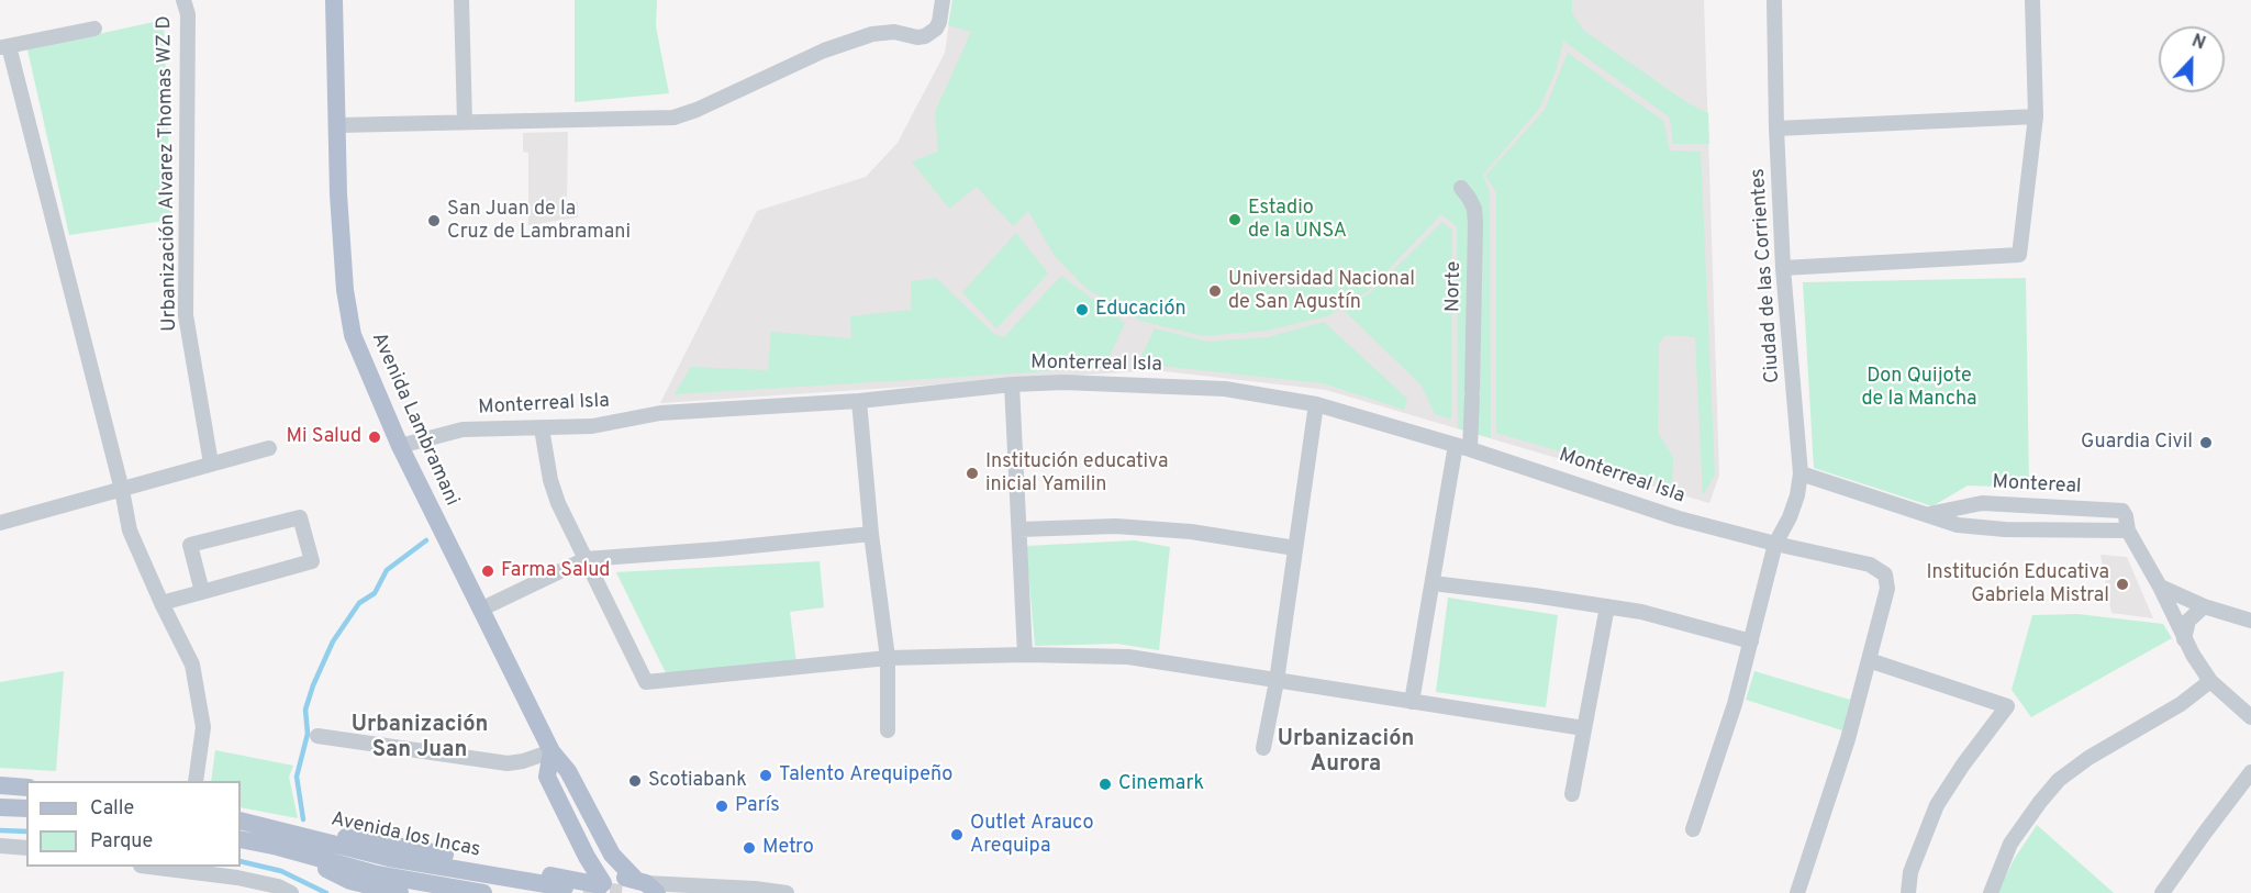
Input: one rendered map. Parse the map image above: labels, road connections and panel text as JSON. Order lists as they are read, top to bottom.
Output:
{
  "streets": {
    "main road": ["Avenida Lambramani", "Avenida los Incas"],
    "street": [
      "Urbanización Alvarez Thomas WZ D",
      "Ciudad de las Corrientes",
      "Norte",
      "Monterreal Isla",
      "Montereal"
    ]
  },
  "crossings": [
    ["Ciudad de las Corrientes", "Monterreal Isla"],
    ["Ciudad de las Corrientes", "Montereal"],
    ["Norte", "Monterreal Isla"],
    ["Monterreal Isla", "Avenida Lambramani"],
    ["Avenida Lambramani", "Avenida los Incas"]
  ],
  "districts": ["Urbanización San Juan", "Urbanización Aurora"],
  "parks": ["Don Quijote de la Mancha"],
  "places": [
    "Estadio de la UNSA",
    "San Juan de la Cruz de Lambramani",
    "Universidad Nacional de San Agustín",
    "Educación",
    "Mi Salud",
    "Guardia Civil",
    "Institución educativa inicial Yamilin",
    "Farma Salud",
    "Institución Educativa Gabriela Mistral",
    "Talento Arequipeño",
    "Scotiabank",
    "Cinemark",
    "París",
    "Outlet Arauco Arequipa",
    "Metro"
  ],
  "legend": ["Calle", "Parque"],
  "north": "top"
}
